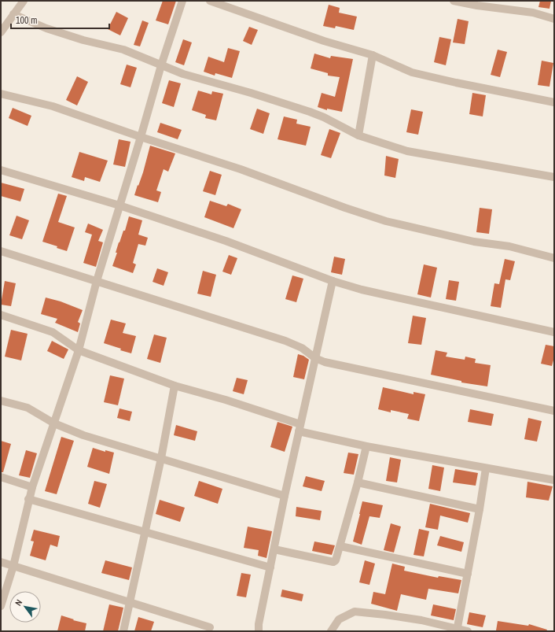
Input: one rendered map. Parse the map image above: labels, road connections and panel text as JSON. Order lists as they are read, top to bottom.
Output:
{
  "scale_bar": "100 m",
  "north": "top left"
}
